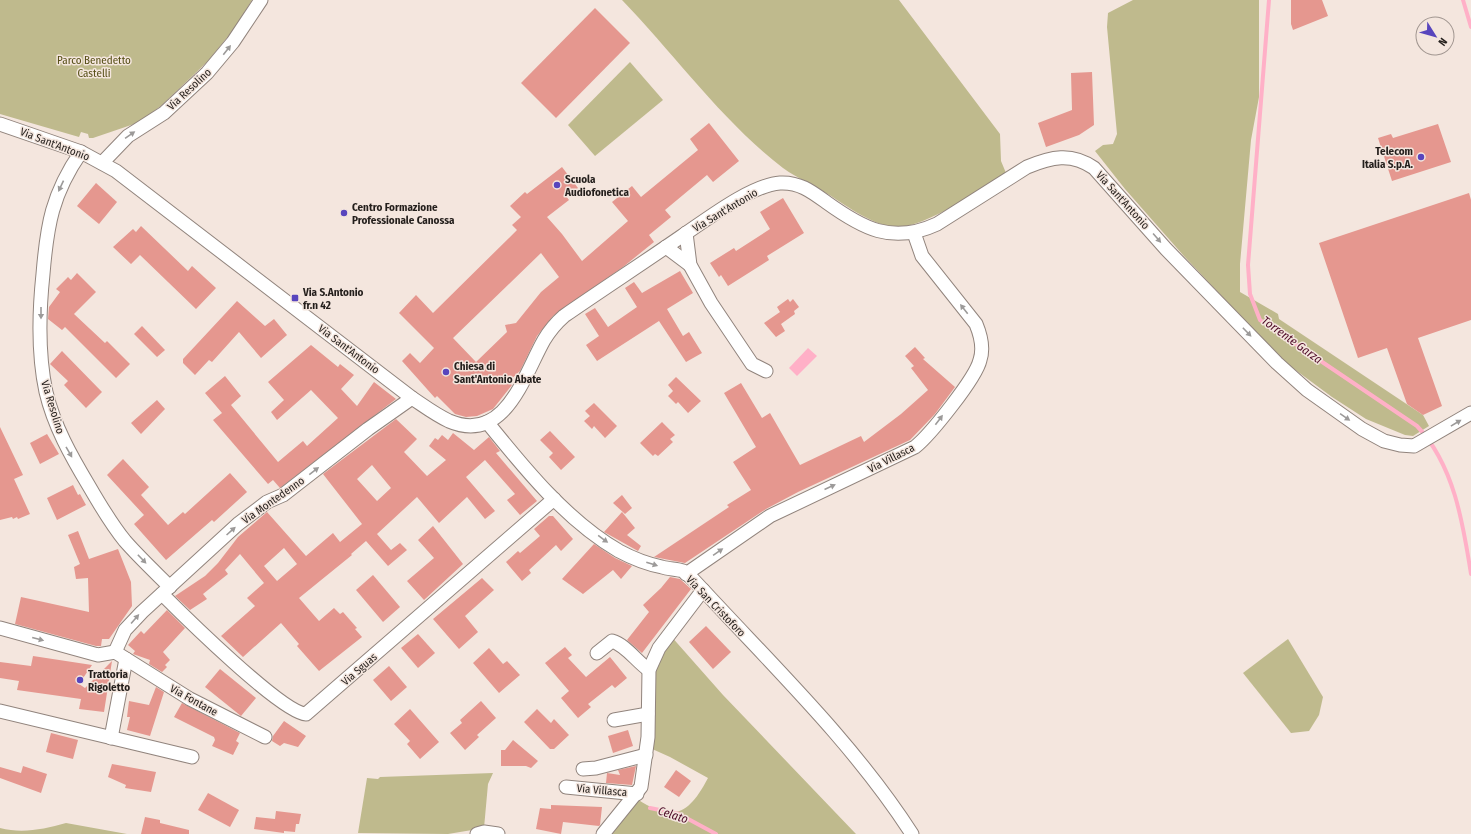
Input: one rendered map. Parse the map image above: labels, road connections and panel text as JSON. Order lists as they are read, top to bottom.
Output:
{
  "streets": {
    "street": [
      "Via Resolino",
      "Via Sant'Antonio",
      "Via Villasca",
      "Via Montedenno",
      "Via San Cristoforo",
      "Via Sguas",
      "Via Fontane"
    ]
  },
  "crossings": [
    ["Via Resolino", "Via Sant'Antonio"],
    ["Via Resolino", "Via Montedenno"],
    ["Via Resolino", "Via Sguas"],
    ["Via Sant'Antonio", "Via Villasca"],
    ["Via Sant'Antonio", "Via Montedenno"],
    ["Via Sant'Antonio", "Via San Cristoforo"],
    ["Via Villasca", "Via San Cristoforo"],
    ["Via Montedenno", "Via Sguas"],
    ["Via Montedenno", "Via Fontane"],
    ["Via San Cristoforo", "Via Sguas"]
  ],
  "one_way": ["Via Montedenno"],
  "water": ["Torrente Garza", "Celato"],
  "parks": ["Parco Benedetto Castelli"],
  "places": {
    "other": [
      "Telecom Italia S.p.A.",
      "Scuola Audiofonetica",
      "Centro Formazione Professionale Canossa",
      "Chiesa di Sant'Antonio Abate",
      "Trattoria Rigoletto"
    ],
    "transit": ["Via S.Antonio fr.n 42"]
  },
  "north": "bottom right"
}
